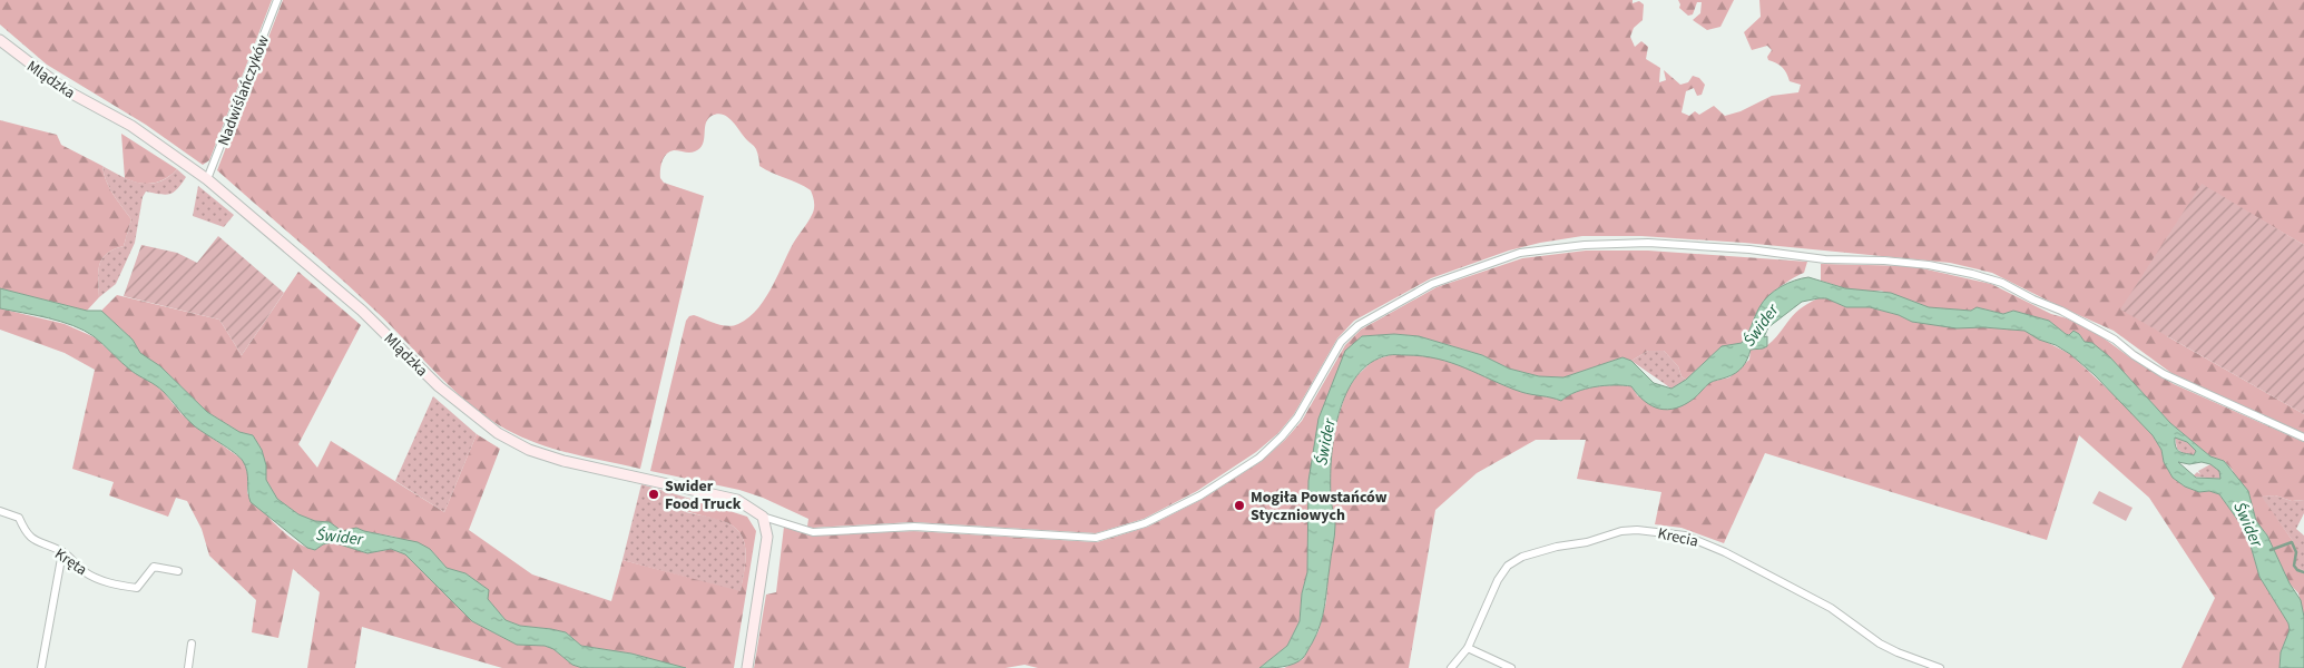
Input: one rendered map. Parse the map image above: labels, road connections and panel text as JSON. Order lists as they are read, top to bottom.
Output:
{
  "streets": {
    "street": [
      "Mlądzka",
      "Nadwiślańczyków",
      "Krecia",
      "Kręta"
    ]
  },
  "crossings": [
    ["Mlądzka", "Nadwiślańczyków"]
  ],
  "water": ["Świder"],
  "places": ["Swider Food Truck", "Mogiła Powstańców Styczniowych"]
}
